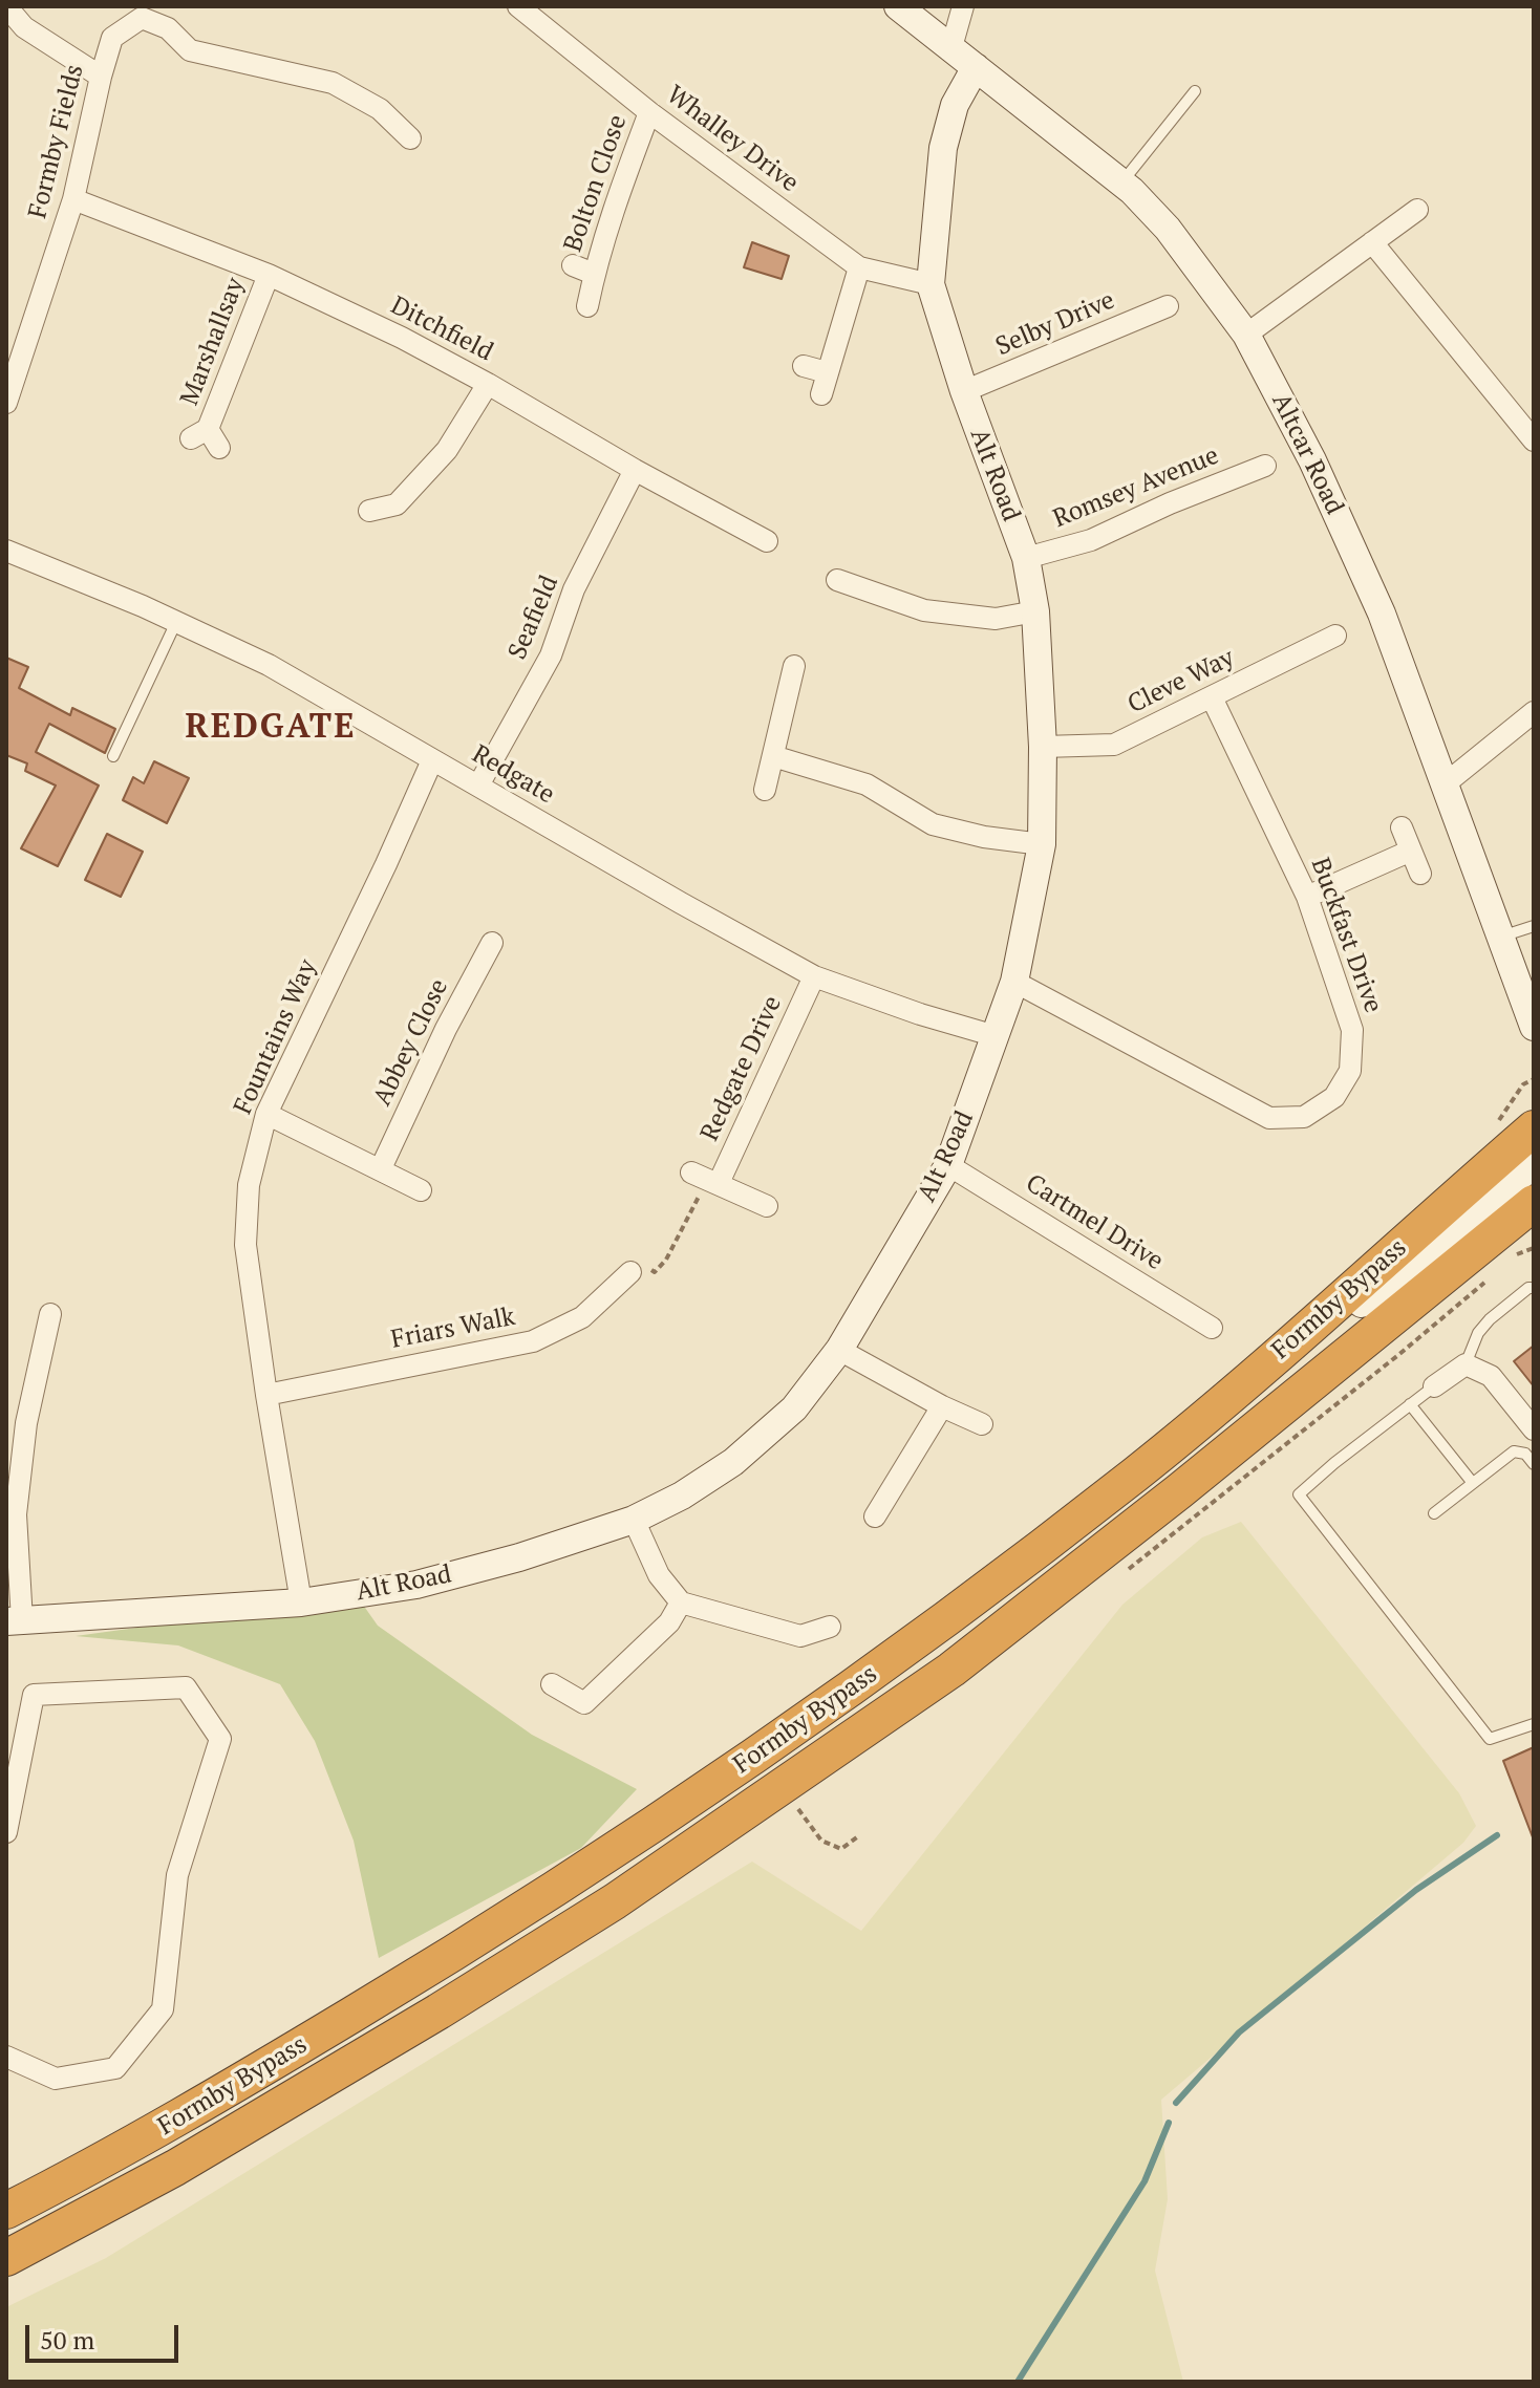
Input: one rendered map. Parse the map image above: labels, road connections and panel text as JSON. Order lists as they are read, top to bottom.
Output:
{
  "streets": {
    "highway": ["Formby Bypass"],
    "street": [
      "Whalley Drive",
      "Formby Fields",
      "Bolton Close",
      "Selby Drive",
      "Ditchfield",
      "Marshallsay",
      "Altcar Road",
      "Alt Road",
      "Romsey Avenue",
      "Seafield",
      "Cleve Way",
      "Redgate",
      "Buckfast Drive",
      "Fountains Way",
      "Abbey Close",
      "Redgate Drive",
      "Cartmel Drive",
      "Friars Walk"
    ]
  },
  "crossings": [
    ["Whalley Drive", "Bolton Close"],
    ["Whalley Drive", "Alt Road"],
    ["Formby Fields", "Ditchfield"],
    ["Selby Drive", "Alt Road"],
    ["Ditchfield", "Marshallsay"],
    ["Ditchfield", "Seafield"],
    ["Altcar Road", "Alt Road"],
    ["Alt Road", "Romsey Avenue"],
    ["Alt Road", "Cleve Way"],
    ["Alt Road", "Redgate"],
    ["Alt Road", "Buckfast Drive"],
    ["Alt Road", "Fountains Way"],
    ["Alt Road", "Cartmel Drive"],
    ["Seafield", "Redgate"],
    ["Cleve Way", "Buckfast Drive"],
    ["Redgate", "Fountains Way"],
    ["Redgate", "Redgate Drive"],
    ["Fountains Way", "Friars Walk"]
  ],
  "districts": ["REDGATE"],
  "scale_bar": "50 m"
}
